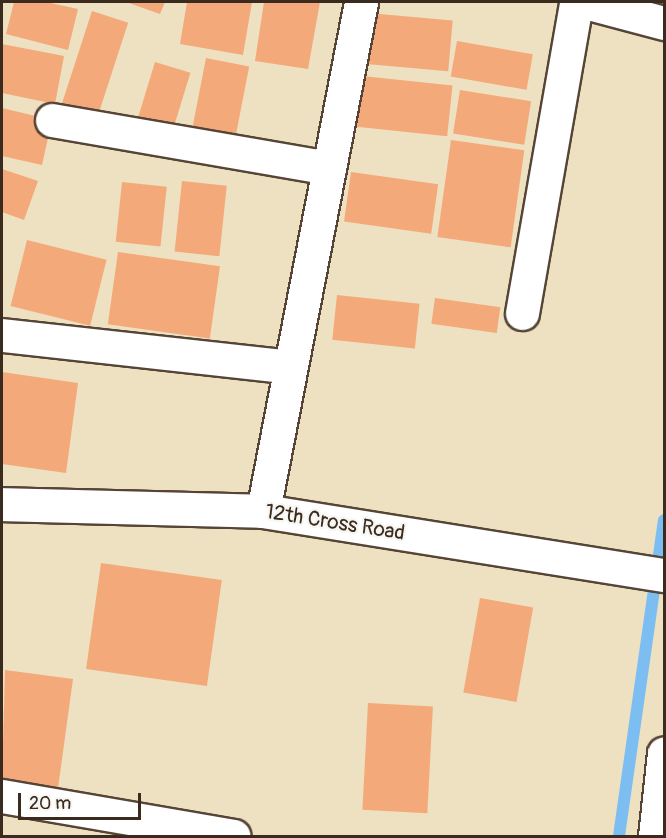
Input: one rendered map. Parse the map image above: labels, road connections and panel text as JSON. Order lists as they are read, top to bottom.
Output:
{
  "streets": {
    "street": ["12th Cross Road"]
  },
  "scale_bar": "20 m"
}
